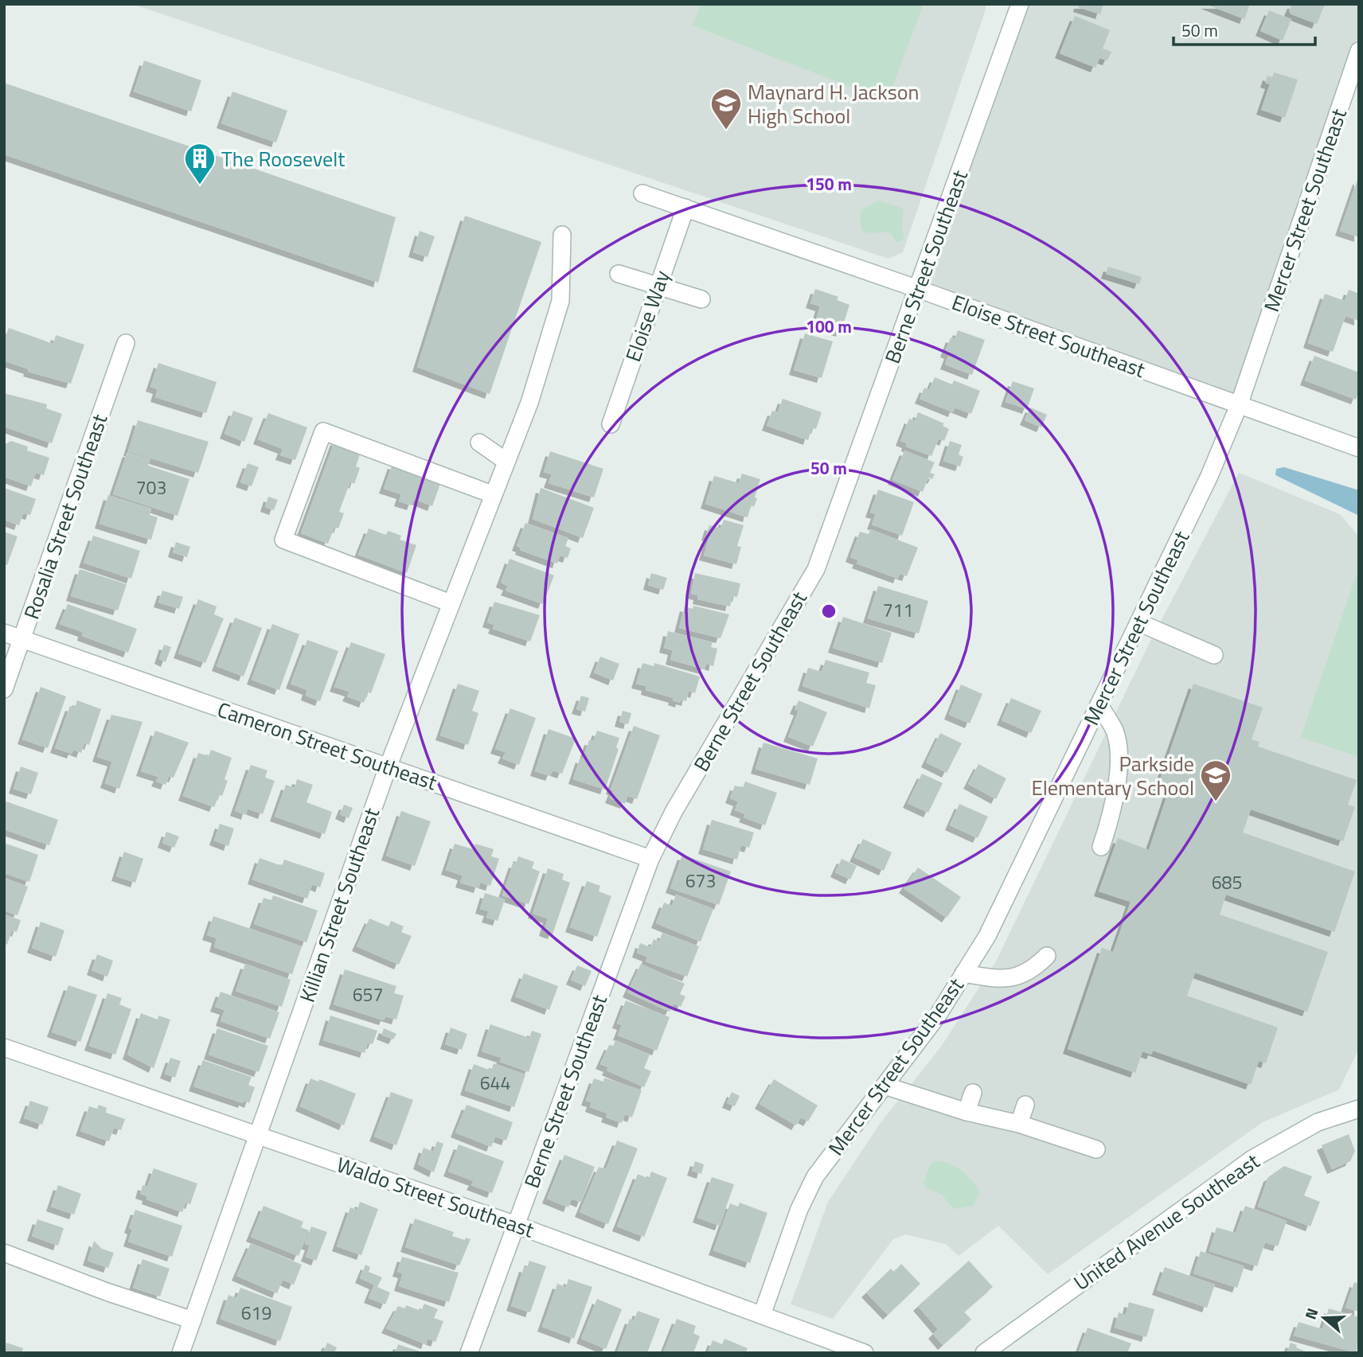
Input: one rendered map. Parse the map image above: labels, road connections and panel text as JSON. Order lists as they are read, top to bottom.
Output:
{
  "streets": {
    "street": [
      "Mercer Street Southeast",
      "Berne Street Southeast",
      "Eloise Way",
      "Eloise Street Southeast",
      "Rosalia Street Southeast",
      "Cameron Street Southeast",
      "Killian Street Southeast",
      "Waldo Street Southeast",
      "United Avenue Southeast"
    ]
  },
  "crossings": [
    ["Mercer Street Southeast", "Eloise Street Southeast"],
    ["Mercer Street Southeast", "Waldo Street Southeast"],
    ["Berne Street Southeast", "Eloise Street Southeast"],
    ["Berne Street Southeast", "Cameron Street Southeast"],
    ["Berne Street Southeast", "Waldo Street Southeast"],
    ["Eloise Way", "Eloise Street Southeast"],
    ["Rosalia Street Southeast", "Cameron Street Southeast"],
    ["Cameron Street Southeast", "Killian Street Southeast"],
    ["Killian Street Southeast", "Waldo Street Southeast"]
  ],
  "places": {
    "school or university": ["Maynard H. Jackson High School", "Parkside Elementary School"],
    "building": ["The Roosevelt"]
  },
  "house_numbers": [
    "703",
    "711",
    "673",
    "685",
    "657",
    "644",
    "619"
  ],
  "scale_bar": "50 m",
  "north": "left",
  "rings": ["150 m", "100 m", "50 m"]
}
